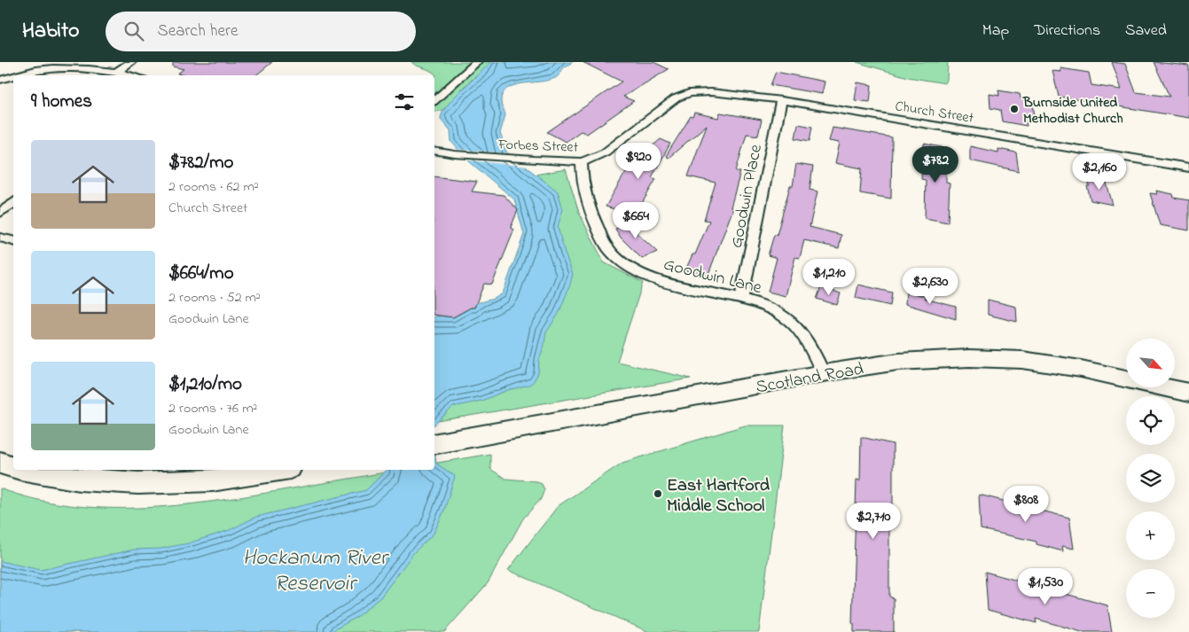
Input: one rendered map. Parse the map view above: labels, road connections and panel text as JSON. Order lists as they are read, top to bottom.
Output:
{
  "streets": {
    "main road": ["Scotland Road"],
    "street": [
      "Church Street",
      "Forbes Street",
      "Goodwin Place",
      "Goodwin Lane"
    ]
  },
  "crossings": [
    ["Church Street", "Forbes Street"],
    ["Church Street", "Goodwin Place"],
    ["Forbes Street", "Goodwin Lane"],
    ["Goodwin Place", "Goodwin Lane"],
    ["Goodwin Lane", "Scotland Road"]
  ],
  "water": ["Hockanum River Reservoir"],
  "places": ["Burnside United Methodist Church", "East Hartford Middle School"],
  "north": "bottom right",
  "page": {
    "header": "Habito",
    "search": "Search here",
    "nav": ["Map", "Directions", "Saved"],
    "heading": "9 homes",
    "list": [
      {
        "name": "$782/mo",
        "note": "2 rooms · 62 m² · Church Street"
      },
      {
        "name": "$664/mo",
        "note": "2 rooms · 52 m² · Goodwin Lane"
      },
      {
        "name": "$1,210/mo",
        "note": "2 rooms · 76 m² · Goodwin Lane"
      }
    ],
    "price": [
      "$920",
      "$782",
      "$2,160",
      "$664",
      "$1,210",
      "$2,630",
      "$808",
      "$2,710",
      "$1,530"
    ],
    "map_buttons": ["+", "−"]
  }
}
